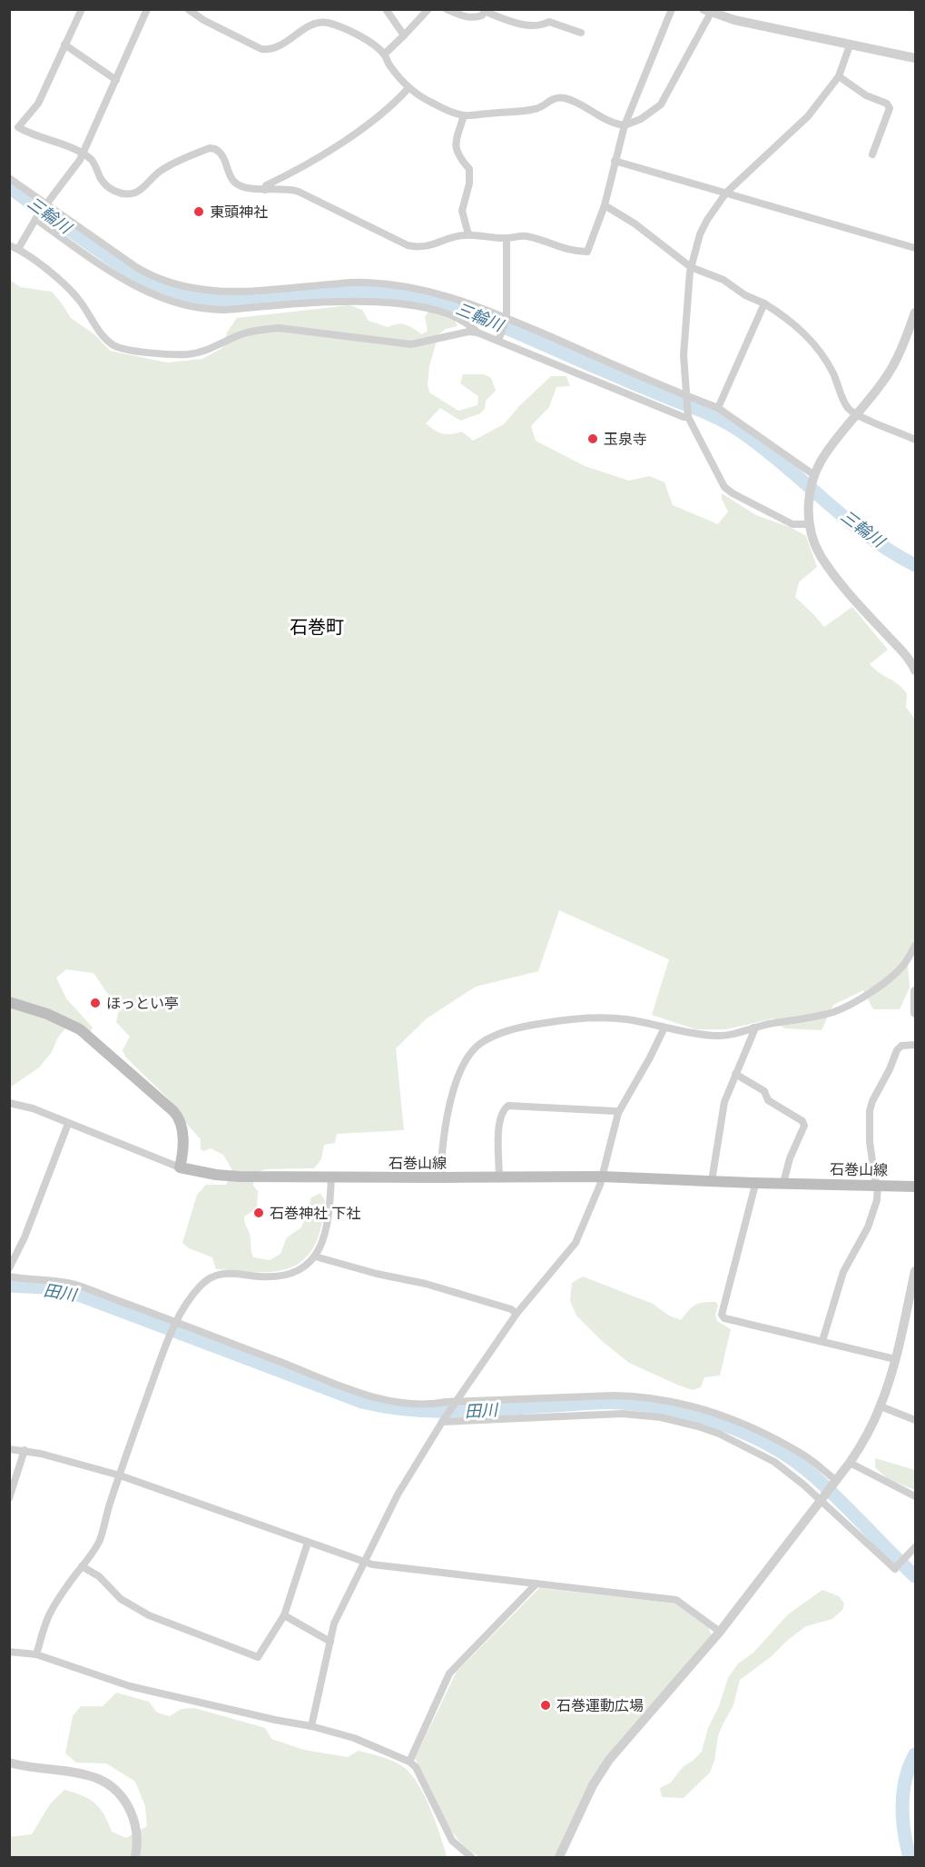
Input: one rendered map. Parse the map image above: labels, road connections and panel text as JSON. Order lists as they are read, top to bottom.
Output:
{
  "streets": {
    "main road": ["石巻山線"]
  },
  "districts": ["石巻町"],
  "water": ["三輪川", "田川"],
  "places": [
    "東頭神社",
    "玉泉寺",
    "ほっとい亭",
    "石巻神社 下社",
    "石巻運動広場"
  ]
}
